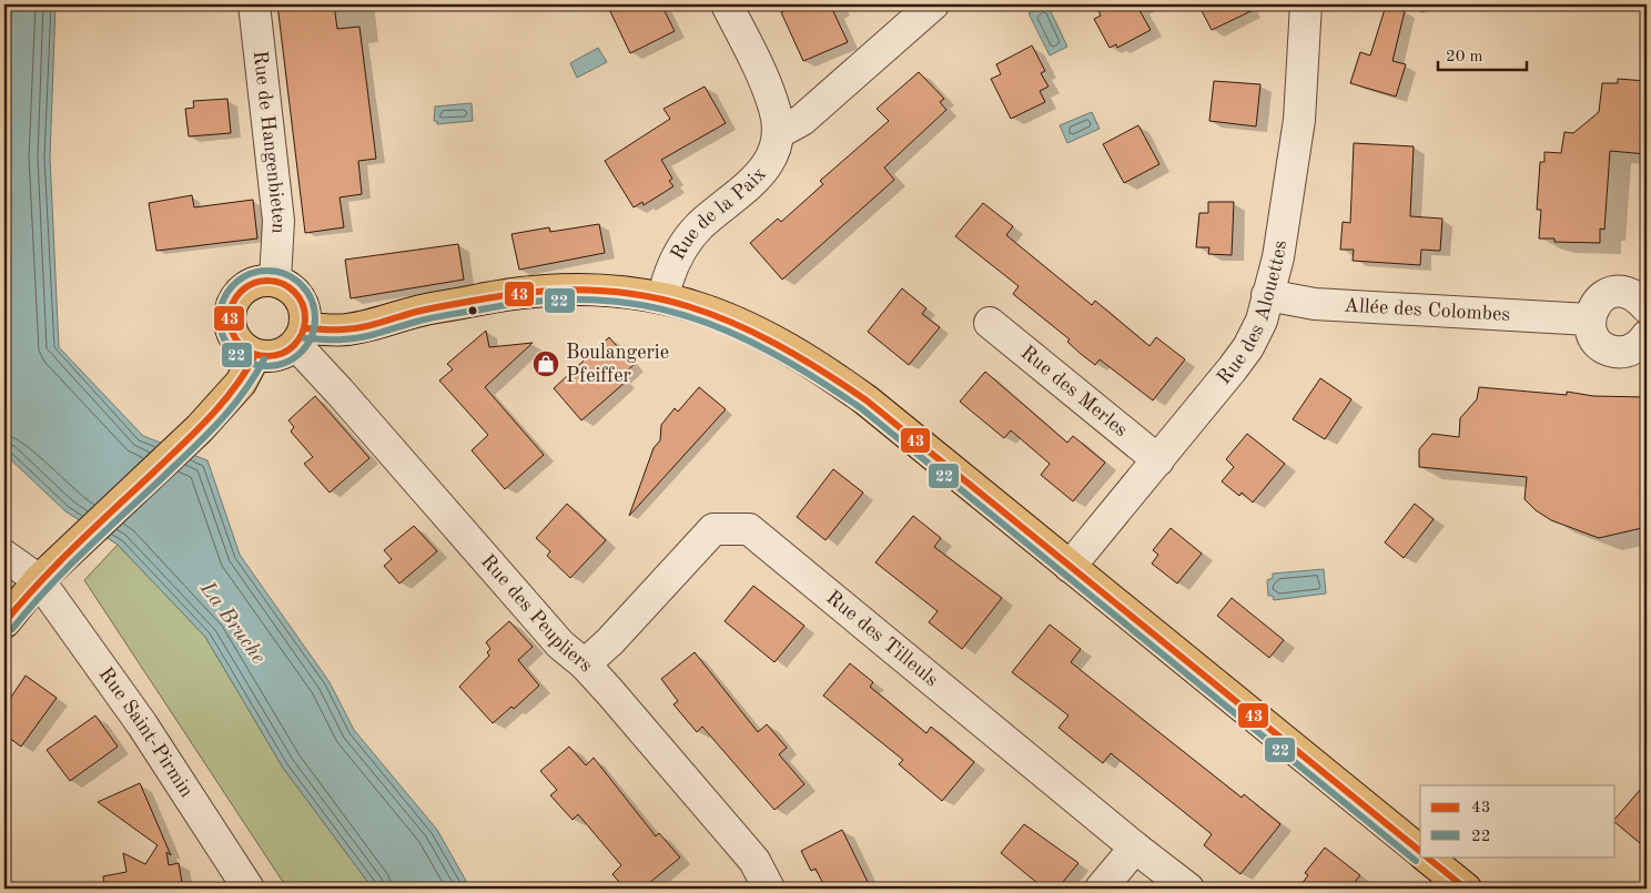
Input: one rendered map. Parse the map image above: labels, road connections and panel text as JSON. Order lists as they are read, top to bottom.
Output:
{
  "streets": {
    "street": [
      "Rue de Hangenbieten",
      "Rue de la Paix",
      "Rue des Alouettes",
      "Allée des Colombes",
      "Rue des Merles",
      "Rue des Peupliers",
      "Rue des Tilleuls",
      "Rue Saint-Pirmin"
    ]
  },
  "crossings": [
    ["Rue de Hangenbieten", "Rue des Peupliers"],
    ["Rue des Alouettes", "Allée des Colombes"],
    ["Rue des Alouettes", "Rue des Merles"],
    ["Rue des Peupliers", "Rue des Tilleuls"]
  ],
  "water": ["La Bruche"],
  "places": {
    "shop": ["Boulangerie Pfeiffer"]
  },
  "lines": ["transit line 22", "transit line 43"],
  "legend": ["43", "22"],
  "scale_bar": "20 m"
}
